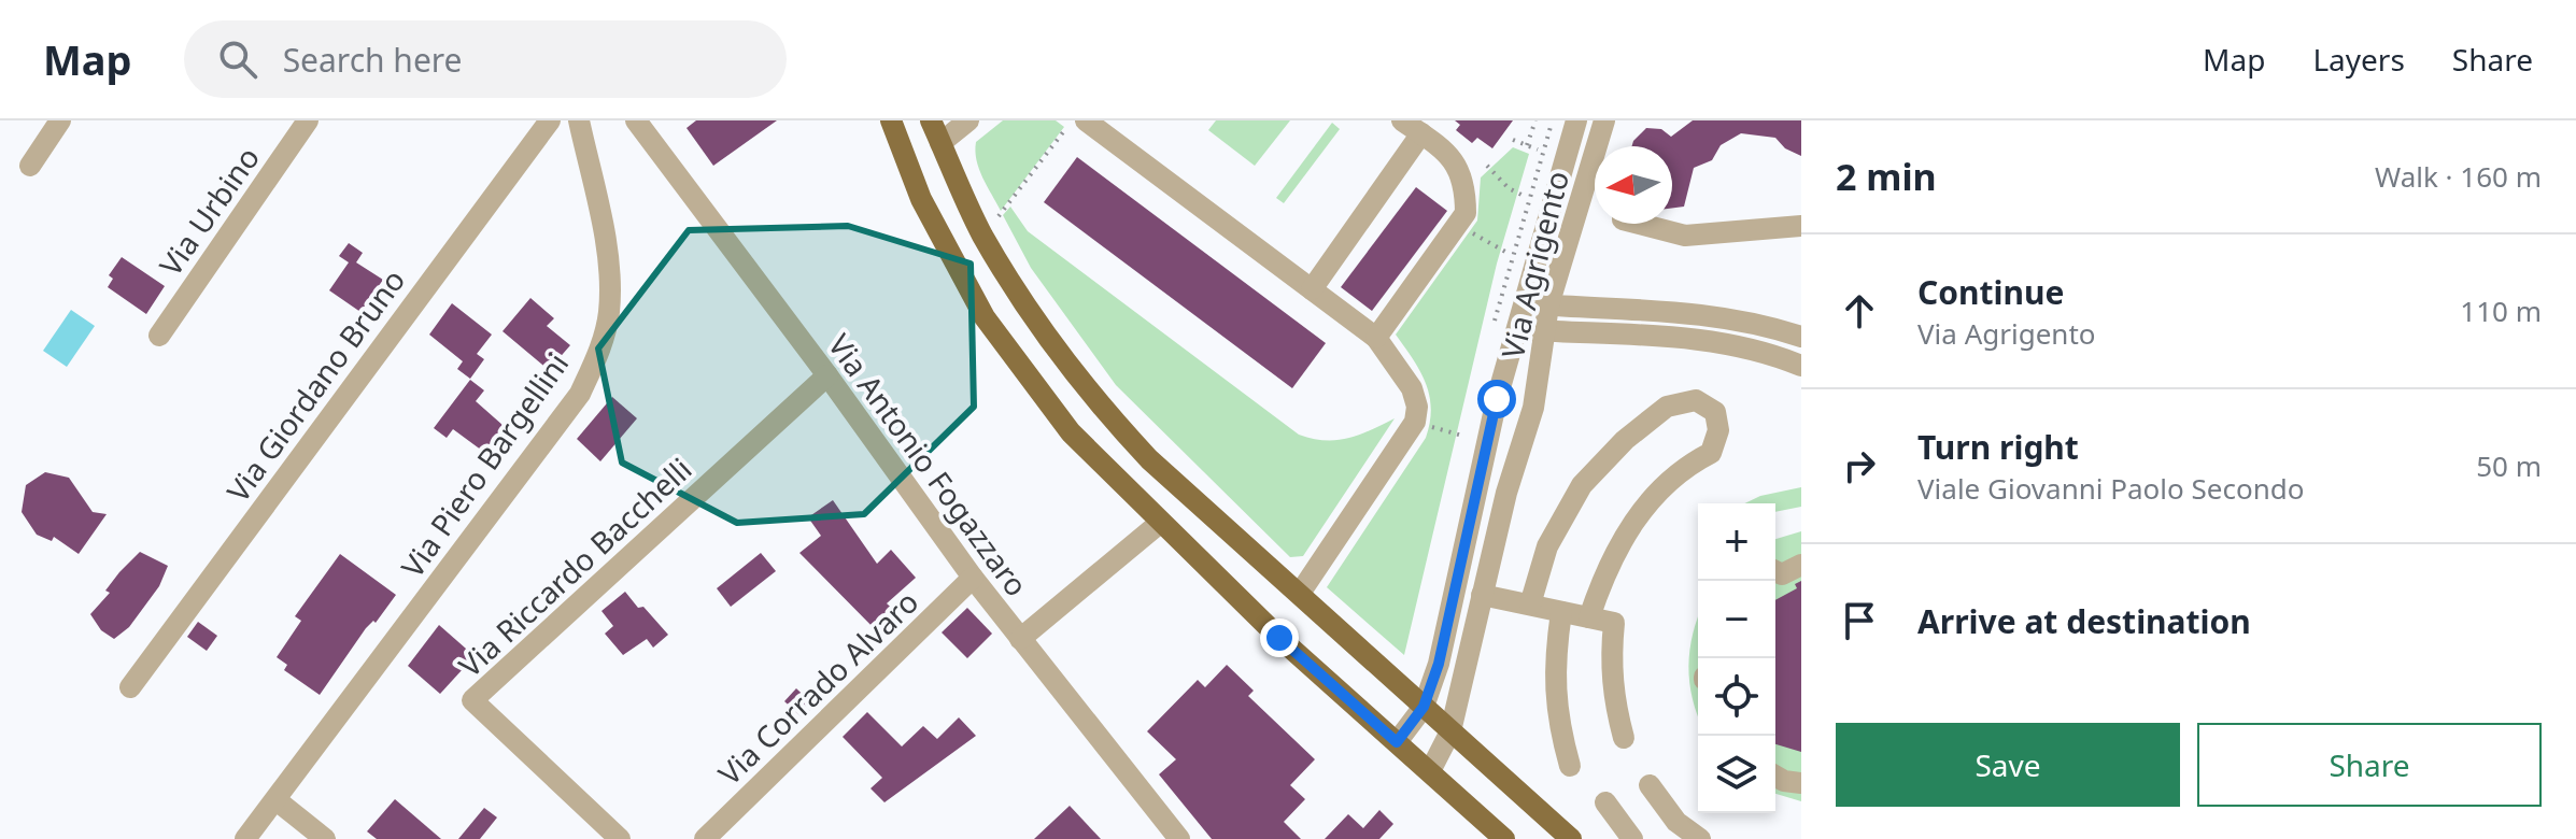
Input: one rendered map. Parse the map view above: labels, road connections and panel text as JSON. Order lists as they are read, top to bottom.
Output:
{
  "streets": {
    "street": [
      "Via Urbino",
      "Via Agrigento",
      "Via Giordano Bruno",
      "Via Piero Bargellini",
      "Via Antonio Fogazzaro",
      "Via Riccardo Bacchelli",
      "Via Corrado Alvaro"
    ]
  },
  "crossings": [
    ["Via Antonio Fogazzaro", "Via Riccardo Bacchelli"],
    ["Via Antonio Fogazzaro", "Via Corrado Alvaro"]
  ],
  "north": "left",
  "page": {
    "header": "Map",
    "search": "Search here",
    "nav": ["Map", "Layers", "Share"],
    "heading": ["2 min", "Walk · 160 m"],
    "list": [
      ["Continue", "Via Agrigento", "110 m"],
      ["Turn right", "Viale Giovanni Paolo Secondo", "50 m"],
      "Arrive at destination"
    ],
    "map_buttons": ["+", "−"],
    "buttons": ["Save", "Share"]
  }
}
